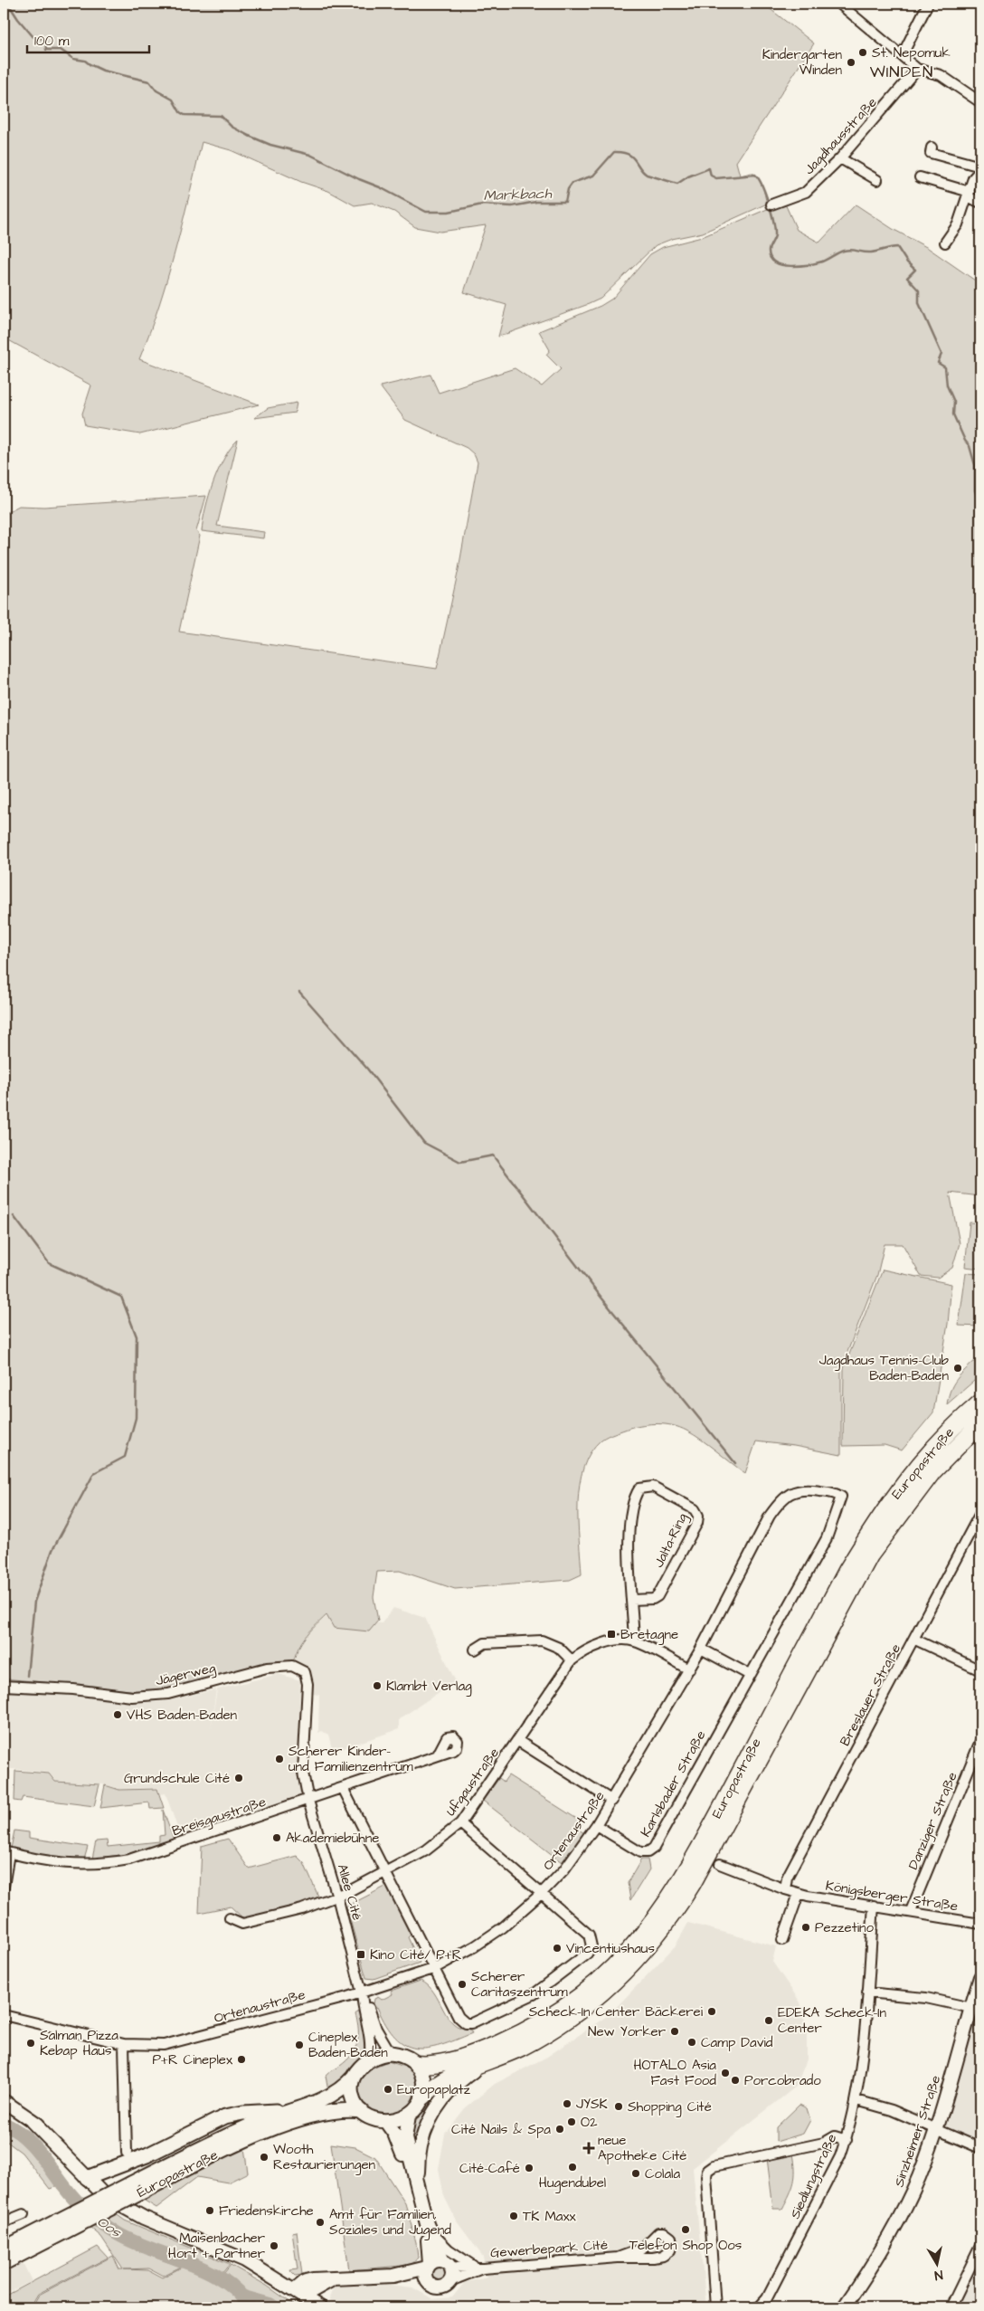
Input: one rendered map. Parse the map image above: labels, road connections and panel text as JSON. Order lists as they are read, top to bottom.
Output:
{
  "streets": {
    "highway": ["Europastraße"],
    "street": [
      "Jagdhausstraße",
      "Jalta-Ring",
      "Jägerweg",
      "Breslauer Straße",
      "Ufgaustraße",
      "Karlsbader Straße",
      "Breisgaustraße",
      "Danziger Straße",
      "Ortenaustraße",
      "Allee Cité",
      "Königsberger Straße",
      "Sinzheimer Straße",
      "Siedlungstraße",
      "Gewerbepark Cité"
    ]
  },
  "crossings": [
    ["Europastraße", "Allee Cité"],
    ["Jalta-Ring", "Ufgaustraße"],
    ["Jägerweg", "Allee Cité"],
    ["Breslauer Straße", "Königsberger Straße"],
    ["Ufgaustraße", "Ortenaustraße"],
    ["Ufgaustraße", "Allee Cité"],
    ["Karlsbader Straße", "Ortenaustraße"],
    ["Breisgaustraße", "Allee Cité"],
    ["Danziger Straße", "Königsberger Straße"],
    ["Ortenaustraße", "Allee Cité"],
    ["Königsberger Straße", "Siedlungstraße"]
  ],
  "districts": ["WINDEN"],
  "water": ["Markbach", "Oos"],
  "places": {
    "other": [
      "St. Nepomuk",
      "Kindergarten Winden",
      "Jagdhaus Tennis-Club Baden-Baden",
      "Klambt Verlag",
      "VHS Baden-Baden",
      "Scherer Kinder- und Familienzentrum",
      "Grundschule Cité",
      "Akademiebühne",
      "Pezzetino",
      "Vincentiushaus",
      "Scherer Caritaszentrum",
      "Scheck-In Center Bäckerei",
      "EDEKA Scheck-In Center",
      "New Yorker",
      "Camp David",
      "Salman Pizza Kebap Haus",
      "Cineplex Baden-Baden",
      "P+R Cineplex",
      "HOTALO Asia Fast Food",
      "Porcobrado",
      "Europaplatz",
      "JYSK",
      "Shopping Cité",
      "O2",
      "Cité Nails & Spa",
      "Wooth Restaurierungen",
      "Hugendubel",
      "Cité-Café",
      "Colala",
      "Friedenskirche",
      "TK Maxx",
      "Amt für Familien, Soziales und Jugend",
      "Telefon Shop Oos",
      "Maisenbacher Hort + Partner"
    ],
    "transit": ["Bretagne", "Kino Cité/ P+R"],
    "health": ["neue Apotheke Cité"]
  },
  "scale_bar": "100 m",
  "north": "bottom"
}
